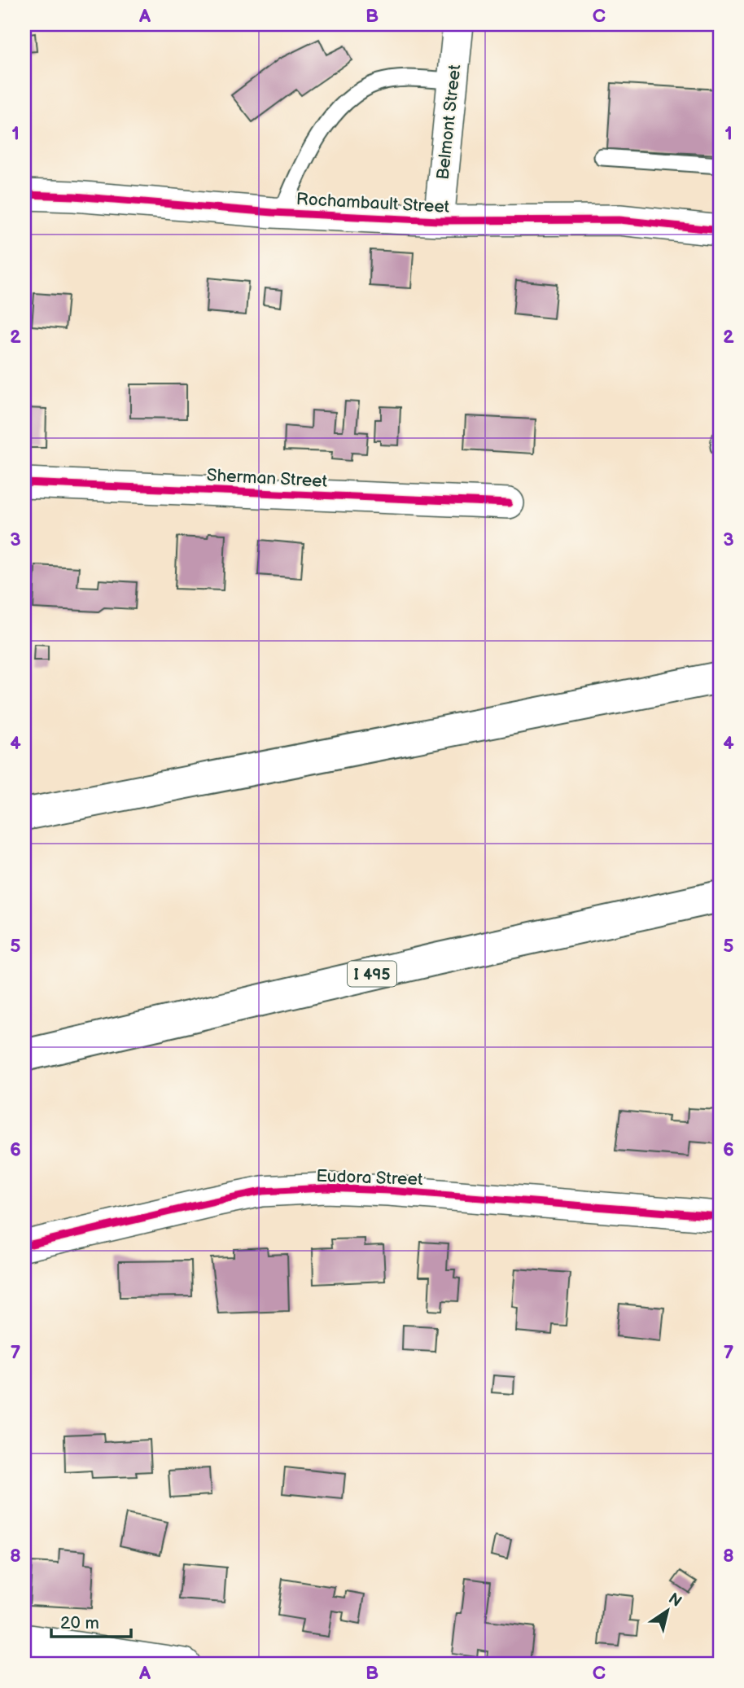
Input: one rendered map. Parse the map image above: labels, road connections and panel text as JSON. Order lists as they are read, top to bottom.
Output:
{
  "streets": {
    "highway": ["I 495"],
    "street": [
      "Belmont Street",
      "Rochambault Street",
      "Sherman Street",
      "Eudora Street"
    ]
  },
  "crossings": [
    ["Belmont Street", "Rochambault Street"]
  ],
  "scale_bar": "20 m",
  "north": "top right",
  "grid": {
    "columns": ["A", "B", "C"],
    "rows": [
      "1",
      "2",
      "3",
      "4",
      "5",
      "6",
      "7",
      "8"
    ]
  }
}
